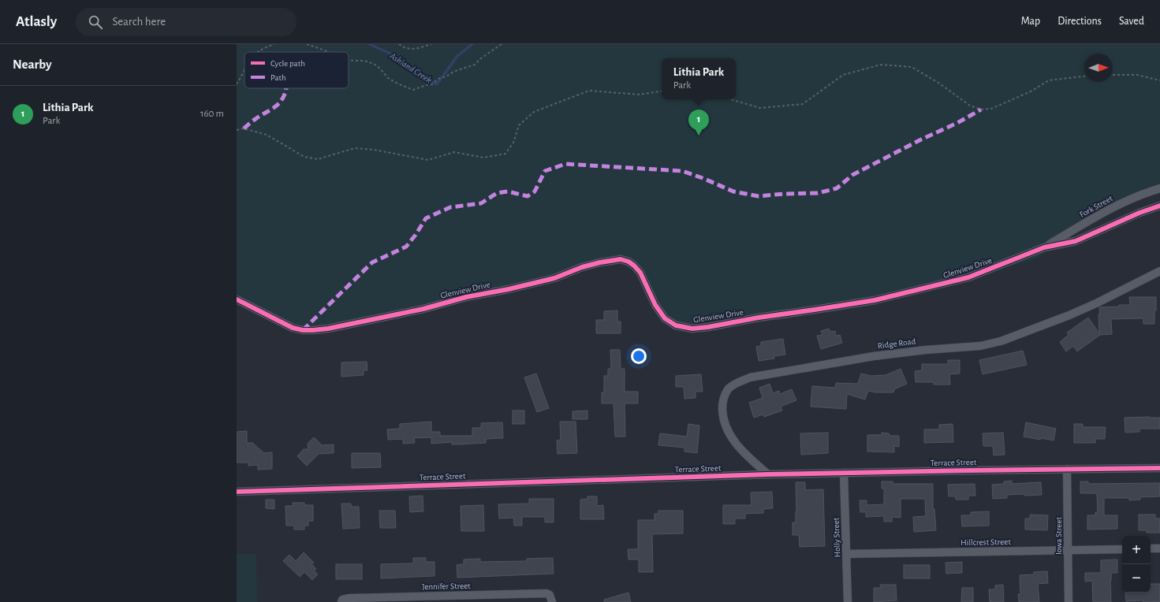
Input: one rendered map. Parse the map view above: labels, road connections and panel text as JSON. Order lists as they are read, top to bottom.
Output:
{
  "streets": {
    "street": [
      "Fork Street",
      "Glenview Drive",
      "Ridge Road",
      "Terrace Street",
      "Iowa Street",
      "Holly Street",
      "Hillcrest Street",
      "Jennifer Street"
    ]
  },
  "crossings": [
    ["Fork Street", "Glenview Drive"],
    ["Ridge Road", "Terrace Street"],
    ["Terrace Street", "Iowa Street"],
    ["Terrace Street", "Holly Street"],
    ["Iowa Street", "Hillcrest Street"],
    ["Holly Street", "Hillcrest Street"]
  ],
  "water": ["Ashland Creek"],
  "legend": ["Cycle path", "Path"],
  "north": "right",
  "page": {
    "header": "Atlasly",
    "search": "Search here",
    "nav": ["Map", "Directions", "Saved"],
    "heading": "Nearby",
    "popup": ["Lithia Park", "Park"],
    "list": [
      {
        "mark": "1",
        "name": "Lithia Park",
        "note": "Park",
        "value": "160 m"
      }
    ],
    "pins": "1",
    "map_buttons": ["+", "−"]
  }
}
